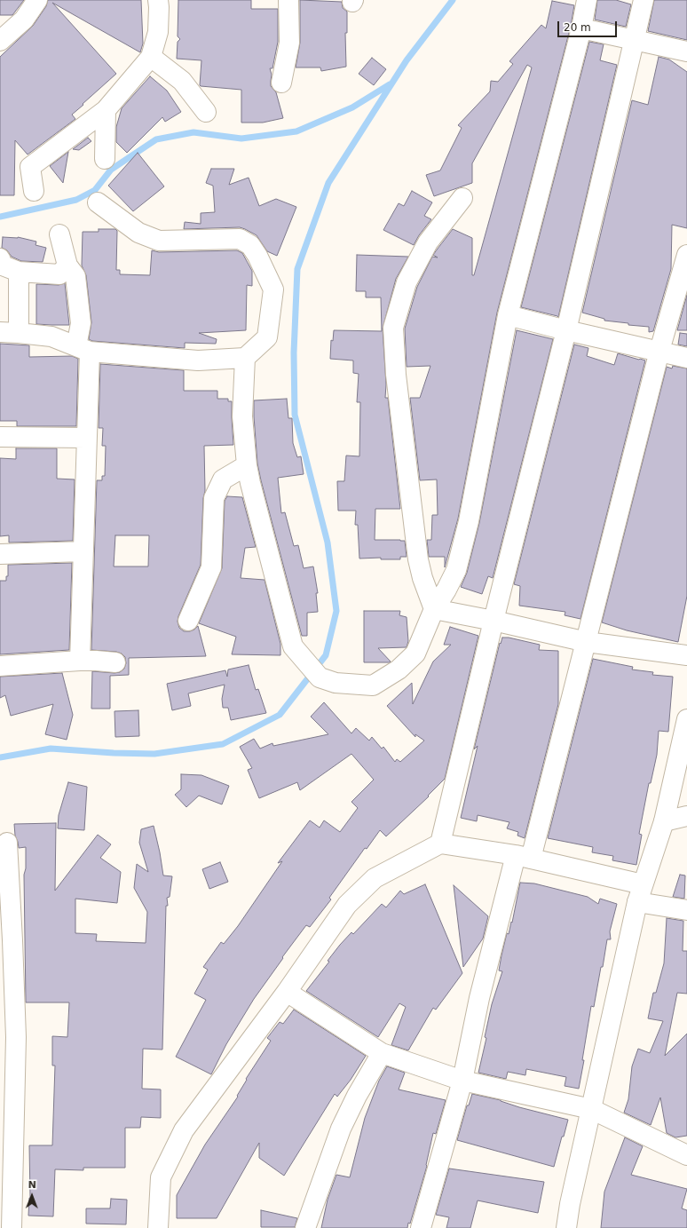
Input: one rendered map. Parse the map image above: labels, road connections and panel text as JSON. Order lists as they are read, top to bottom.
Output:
{
  "scale_bar": "20 m",
  "north": "top"
}
